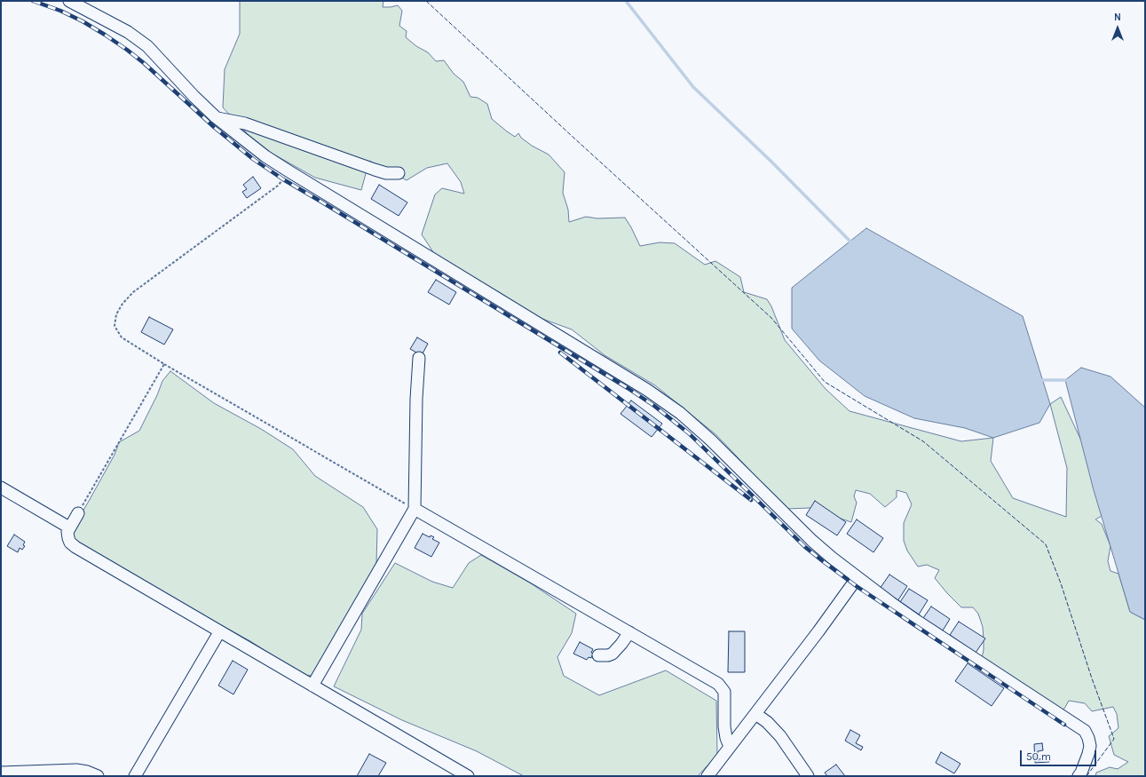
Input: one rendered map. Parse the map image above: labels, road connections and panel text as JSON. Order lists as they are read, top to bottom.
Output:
{
  "scale_bar": "50 m",
  "north": "top"
}
